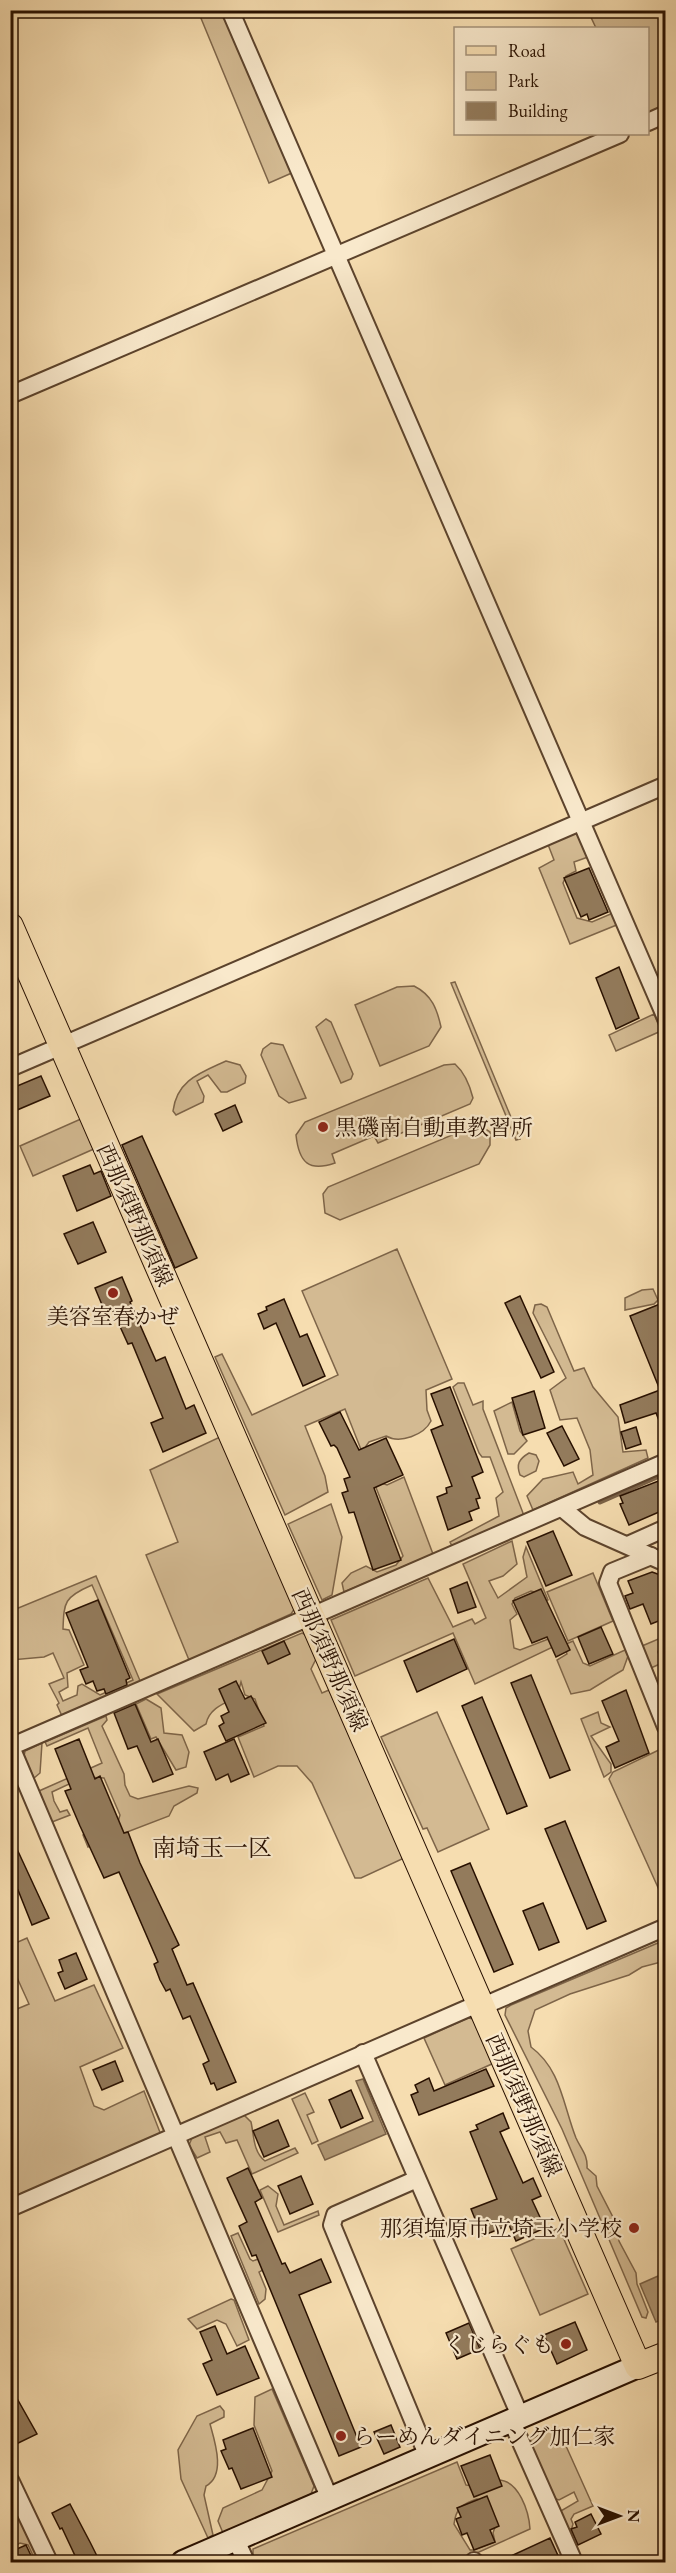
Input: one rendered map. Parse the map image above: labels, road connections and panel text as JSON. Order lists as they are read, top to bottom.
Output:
{
  "streets": {
    "main road": ["西那須野那須線"]
  },
  "districts": ["南埼玉一区"],
  "places": [
    "黒磯南自動車教習所",
    "美容室春かぜ",
    "那須塩原市立埼玉小学校",
    "くじらぐも",
    "らーめんダイニング加仁家"
  ],
  "legend": ["Road", "Park", "Building"],
  "north": "right"
}
